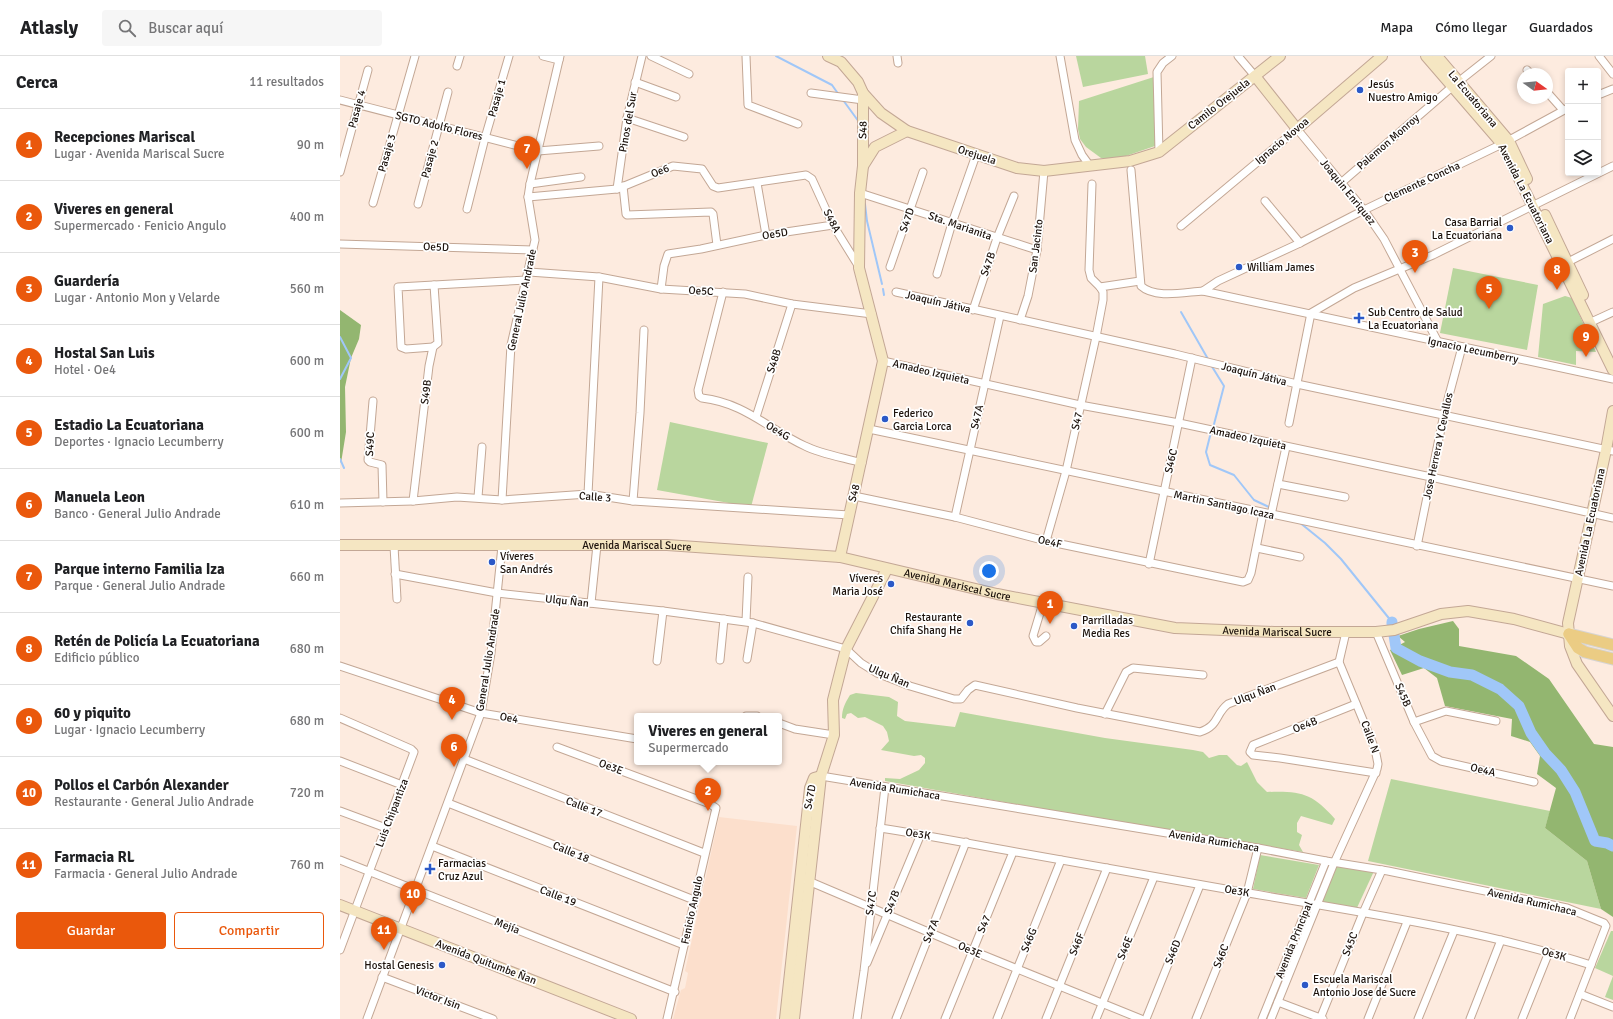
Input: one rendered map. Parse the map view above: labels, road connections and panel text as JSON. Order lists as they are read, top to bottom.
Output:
{
  "streets": {
    "main road": ["Avenida Mariscal Sucre"],
    "street": [
      "Pasaje 1",
      "La Ecuatoriana",
      "Camilo Orejuela",
      "Pasaje 4",
      "Pinos del Sur",
      "SGTO Adolfo Flores",
      "S48",
      "Ignacio Novoa",
      "Palemon Monroy",
      "Pasaje 3",
      "Orejuela",
      "Pasaje 2",
      "Oe6",
      "Clemente Concha",
      "Joaquin Enriquez",
      "Avenida La Ecuatoriana",
      "S47D",
      "S48A",
      "Sta. Marianita",
      "Oe5D",
      "San Jacinto",
      "S47B",
      "Oe5C",
      "General Julio Andrade",
      "Joaquín Játiva",
      "Ignacio Lecumberry",
      "S48B",
      "Amadeo Izquieta",
      "S49B",
      "S47A",
      "S47",
      "Oe4G",
      "S49C",
      "Jose Herrera Y Cevallos",
      "S46C",
      "Calle 3",
      "Martin Santiago Icaza",
      "Oe4F",
      "Ulqu Ñan",
      "S45B",
      "Oe4",
      "Oe4B",
      "Calle N",
      "Oe3E",
      "Oe4A",
      "Avenida Rumichaca",
      "Calle 17",
      "Luis Chipantiza",
      "Oe3K",
      "Calle 18",
      "Calle 19",
      "S47C",
      "Fenicio Angulo",
      "Mejía",
      "S46G",
      "Avenida Principal",
      "S46F",
      "S45C",
      "S46E",
      "S46D",
      "Avenida Quitumbe Ñan",
      "Victor Isin"
    ]
  },
  "crossings": [
    ["Pasaje 1", "SGTO Adolfo Flores"],
    ["La Ecuatoriana", "Palemon Monroy"],
    ["La Ecuatoriana", "Avenida La Ecuatoriana"],
    ["Camilo Orejuela", "Orejuela"],
    ["Camilo Orejuela", "Joaquin Enriquez"],
    ["Pasaje 4", "SGTO Adolfo Flores"],
    ["Pinos del Sur", "Oe6"],
    ["Pinos del Sur", "Oe5D"],
    ["SGTO Adolfo Flores", "Pasaje 3"],
    ["SGTO Adolfo Flores", "Pasaje 2"],
    ["SGTO Adolfo Flores", "General Julio Andrade"],
    ["S48", "Orejuela"],
    ["S48", "S48A"],
    ["S48", "Sta. Marianita"],
    ["S48", "Oe5C"],
    ["S48", "Amadeo Izquieta"],
    ["S48", "Oe4G"],
    ["S48", "Calle 3"],
    ["S48", "Martin Santiago Icaza"],
    ["S48", "Oe4F"],
    ["S48", "Avenida Mariscal Sucre"],
    ["Ignacio Novoa", "Joaquin Enriquez"],
    ["Palemon Monroy", "Joaquin Enriquez"],
    ["Palemon Monroy", "Avenida La Ecuatoriana"],
    ["Orejuela", "San Jacinto"],
    ["Oe6", "S48A"],
    ["Oe6", "General Julio Andrade"],
    ["Clemente Concha", "Joaquin Enriquez"],
    ["Clemente Concha", "Avenida La Ecuatoriana"],
    ["Clemente Concha", "Ignacio Lecumberry"],
    ["Joaquin Enriquez", "Ignacio Lecumberry"],
    ["Avenida La Ecuatoriana", "Joaquín Játiva"],
    ["Avenida La Ecuatoriana", "Amadeo Izquieta"],
    ["Avenida La Ecuatoriana", "Martin Santiago Icaza"],
    ["Avenida La Ecuatoriana", "Avenida Mariscal Sucre"],
    ["S47D", "Sta. Marianita"],
    ["S47D", "Oe3E"],
    ["S47D", "Avenida Rumichaca"],
    ["S48A", "Oe5D"],
    ["Sta. Marianita", "San Jacinto"],
    ["Sta. Marianita", "S47B"],
    ["Oe5D", "Oe5C"],
    ["Oe5D", "General Julio Andrade"],
    ["San Jacinto", "Joaquín Játiva"],
    ["S47B", "Joaquín Játiva"],
    ["S47B", "Oe3E"],
    ["S47B", "Oe3K"],
    ["S47B", "S47C"],
    ["Oe5C", "General Julio Andrade"],
    ["Oe5C", "S48B"],
    ["Oe5C", "Oe4G"],
    ["General Julio Andrade", "Calle 3"],
    ["General Julio Andrade", "Avenida Mariscal Sucre"],
    ["General Julio Andrade", "Ulqu Ñan"],
    ["General Julio Andrade", "Oe4"],
    ["General Julio Andrade", "Calle 17"],
    ["General Julio Andrade", "Calle 18"],
    ["General Julio Andrade", "Calle 19"],
    ["General Julio Andrade", "Mejía"],
    ["General Julio Andrade", "Avenida Quitumbe Ñan"],
    ["General Julio Andrade", "Victor Isin"],
    ["Joaquín Játiva", "S47A"],
    ["Joaquín Játiva", "S47"],
    ["Joaquín Játiva", "Jose Herrera Y Cevallos"],
    ["Joaquín Játiva", "S46C"],
    ["Ignacio Lecumberry", "Jose Herrera Y Cevallos"],
    ["S48B", "Oe4G"],
    ["Amadeo Izquieta", "S47A"],
    ["Amadeo Izquieta", "S47"],
    ["Amadeo Izquieta", "Jose Herrera Y Cevallos"],
    ["Amadeo Izquieta", "S46C"],
    ["S49B", "Calle 3"],
    ["S47A", "Martin Santiago Icaza"],
    ["S47A", "Oe4F"],
    ["S47A", "Oe3E"],
    ["S47A", "Oe3K"],
    ["S47", "Martin Santiago Icaza"],
    ["S47", "Oe4F"],
    ["S47", "Oe3E"],
    ["S47", "Oe3K"],
    ["S49C", "Calle 3"],
    ["Jose Herrera Y Cevallos", "Martin Santiago Icaza"],
    ["S46C", "Martin Santiago Icaza"],
    ["S46C", "Oe4F"],
    ["S46C", "Avenida Rumichaca"],
    ["S46C", "Oe3K"],
    ["Avenida Mariscal Sucre", "S45B"],
    ["Ulqu Ñan", "Calle N"],
    ["S45B", "Oe4A"],
    ["Oe4B", "Calle N"],
    ["Calle N", "Avenida Rumichaca"],
    ["Calle N", "Avenida Principal"],
    ["Oe3E", "S47C"],
    ["Oe3E", "Fenicio Angulo"],
    ["Oe3E", "S46G"],
    ["Oe3E", "S46F"],
    ["Oe3E", "S46E"],
    ["Avenida Rumichaca", "Oe3K"],
    ["Avenida Rumichaca", "S47C"],
    ["Avenida Rumichaca", "Avenida Principal"],
    ["Avenida Rumichaca", "S45C"],
    ["Calle 17", "Fenicio Angulo"],
    ["Luis Chipantiza", "Mejía"],
    ["Luis Chipantiza", "Avenida Quitumbe Ñan"],
    ["Oe3K", "S47C"],
    ["Oe3K", "S46G"],
    ["Oe3K", "Avenida Principal"],
    ["Oe3K", "S46F"],
    ["Oe3K", "S45C"],
    ["Oe3K", "S46E"],
    ["Oe3K", "S46D"],
    ["Calle 18", "Fenicio Angulo"],
    ["Calle 19", "Fenicio Angulo"],
    ["Fenicio Angulo", "Mejía"]
  ],
  "places": {
    "other": [
      "Jesús Nuestro Amigo",
      "Casa Barrial La Ecuatoriana",
      "William James",
      "Federico Garcia Lorca",
      "Víveres San Andrés",
      "Víveres Maria José",
      "Restaurante Chifa Shang He",
      "Parrilladas Media Res",
      "Hostal Genesis",
      "Escuela Mariscal Antonio Jose de Sucre"
    ],
    "health": ["Sub Centro de Salud La Ecuatoriana", "Farmacias Cruz Azul"]
  },
  "north": "right",
  "page": {
    "header": "Atlasly",
    "search": "Buscar aquí",
    "nav": ["Mapa", "Cómo llegar", "Guardados"],
    "heading": ["Cerca", "11 resultados"],
    "map_buttons": ["+", "−"],
    "list": [
      {
        "mark": "1",
        "name": "Recepciones Mariscal",
        "note": "Lugar · Avenida Mariscal Sucre",
        "value": "90 m"
      },
      {
        "mark": "2",
        "name": "Viveres en general",
        "note": "Supermercado · Fenicio Angulo",
        "value": "400 m"
      },
      {
        "mark": "3",
        "name": "Guardería",
        "note": "Lugar · Antonio Mon y Velarde",
        "value": "560 m"
      },
      {
        "mark": "4",
        "name": "Hostal San Luis",
        "note": "Hotel · Oe4",
        "value": "600 m"
      },
      {
        "mark": "5",
        "name": "Estadio La Ecuatoriana",
        "note": "Deportes · Ignacio Lecumberry",
        "value": "600 m"
      },
      {
        "mark": "6",
        "name": "Manuela Leon",
        "note": "Banco · General Julio Andrade",
        "value": "610 m"
      },
      {
        "mark": "7",
        "name": "Parque interno Familia Iza",
        "note": "Parque · General Julio Andrade",
        "value": "660 m"
      },
      {
        "mark": "8",
        "name": "Retén de Policía La Ecuatoriana",
        "note": "Edificio público",
        "value": "680 m"
      },
      {
        "mark": "9",
        "name": "60 y piquito",
        "note": "Lugar · Ignacio Lecumberry",
        "value": "680 m"
      },
      {
        "mark": "10",
        "name": "Pollos el Carbón Alexander",
        "note": "Restaurante · General Julio Andrade",
        "value": "720 m"
      },
      {
        "mark": "11",
        "name": "Farmacia RL",
        "note": "Farmacia · General Julio Andrade",
        "value": "760 m"
      }
    ],
    "pins": [
      "7",
      "3",
      "8",
      "5",
      "9",
      "1",
      "4",
      "6",
      "2",
      "10",
      "11"
    ],
    "popup": ["Viveres en general", "Supermercado"],
    "buttons": ["Guardar", "Compartir"]
  }
}
